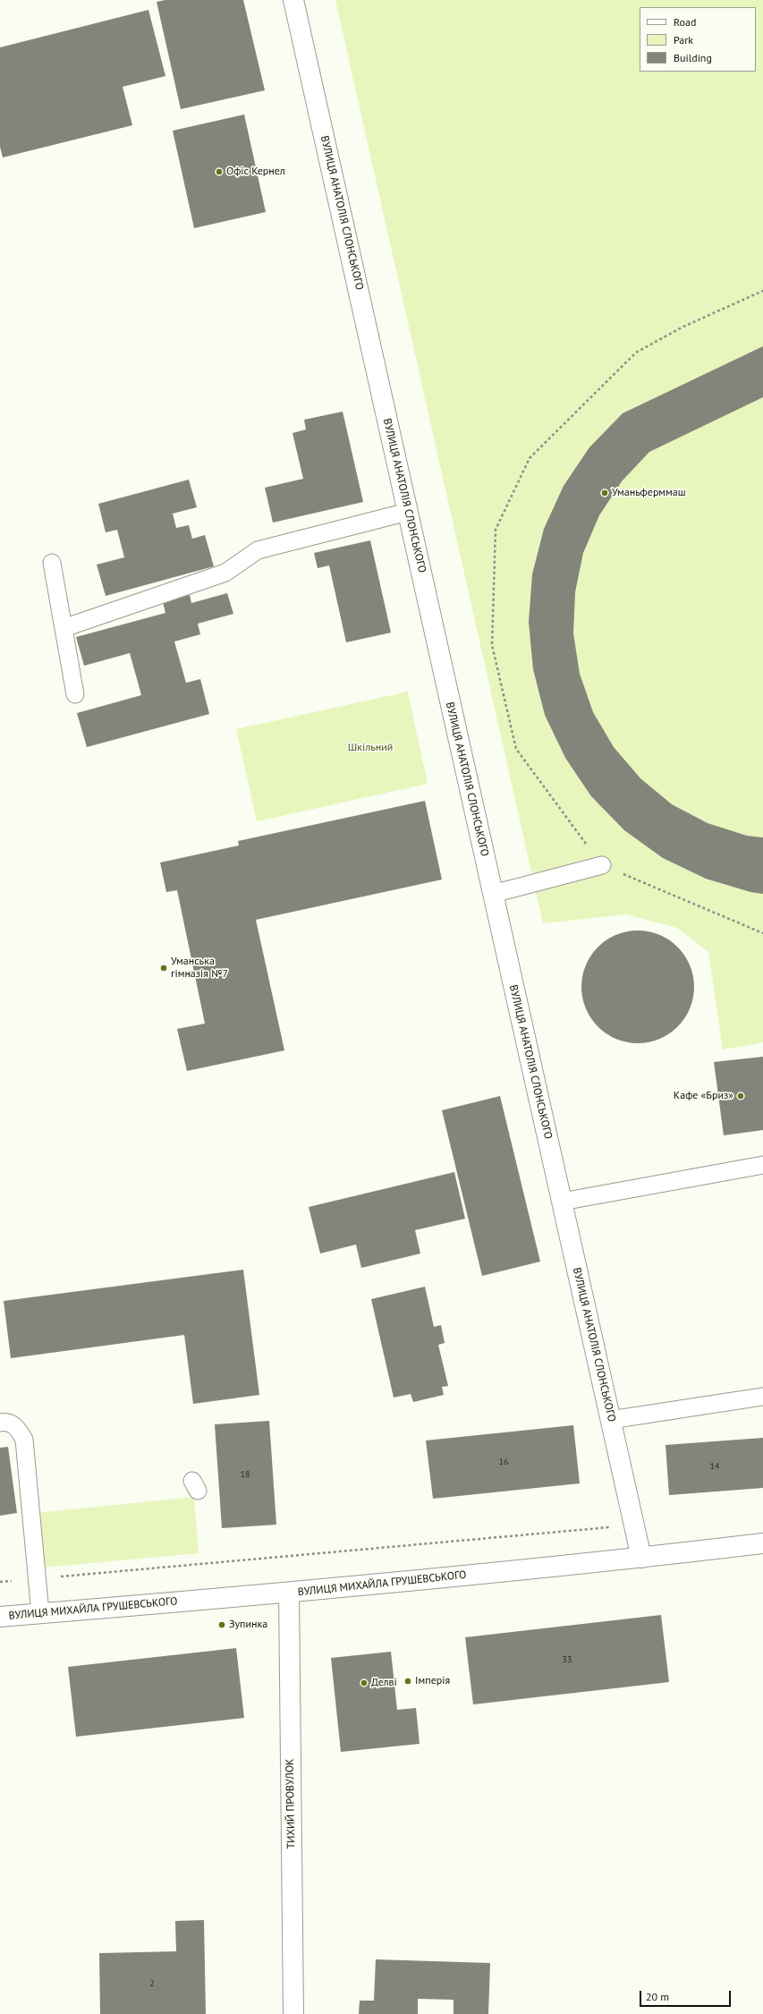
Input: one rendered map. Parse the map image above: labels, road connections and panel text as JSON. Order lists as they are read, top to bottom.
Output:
{
  "streets": {
    "street": ["ВУЛИЦЯ АНАТОЛІЯ СЛОНСЬКОГО", "ВУЛИЦЯ МИХАЙЛА ГРУШЕВСЬКОГО", "ТИХИЙ ПРОВУЛОК"]
  },
  "crossings": [
    ["ВУЛИЦЯ АНАТОЛІЯ СЛОНСЬКОГО", "ВУЛИЦЯ МИХАЙЛА ГРУШЕВСЬКОГО"],
    ["ВУЛИЦЯ МИХАЙЛА ГРУШЕВСЬКОГО", "ТИХИЙ ПРОВУЛОК"]
  ],
  "parks": ["Шкільний"],
  "places": [
    "Офіс Кернел",
    "Уманьферммаш",
    "Уманська гімназія №7",
    "Кафе «Бриз»",
    "Зупинка",
    "Імперія",
    "Делві"
  ],
  "house_numbers": [
    "16",
    "14",
    "18",
    "33",
    "2"
  ],
  "legend": ["Road", "Park", "Building"],
  "scale_bar": "20 m"
}
